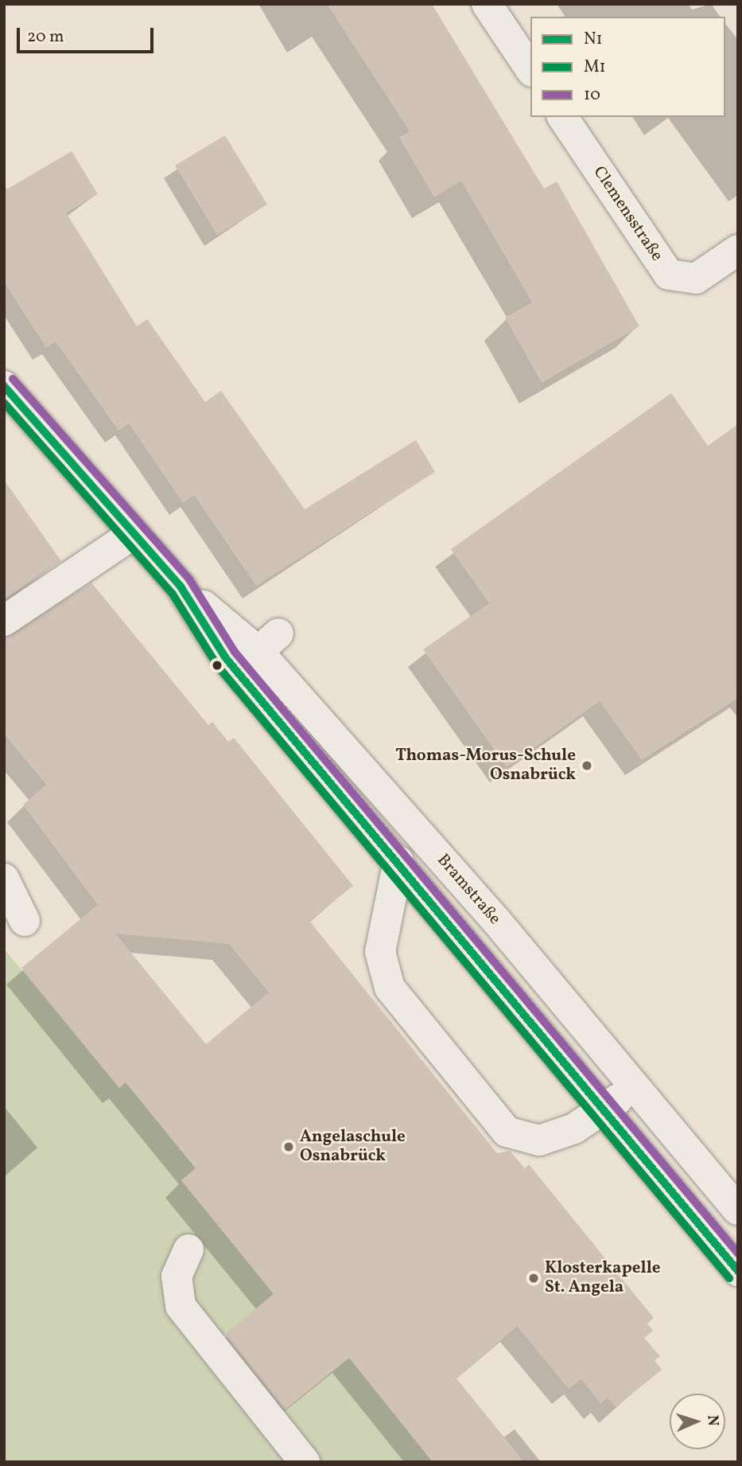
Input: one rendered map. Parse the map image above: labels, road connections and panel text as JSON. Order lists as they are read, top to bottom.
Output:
{
  "streets": {
    "street": ["Clemensstraße", "Bramstraße"]
  },
  "places": ["Thomas-Morus-Schule Osnabrück", "Angelaschule Osnabrück", "Klosterkapelle St. Angela"],
  "lines": ["transit line 10", "transit line N1", "transit line M1"],
  "legend": ["N1", "M1", "10"],
  "scale_bar": "20 m",
  "north": "right"
}
